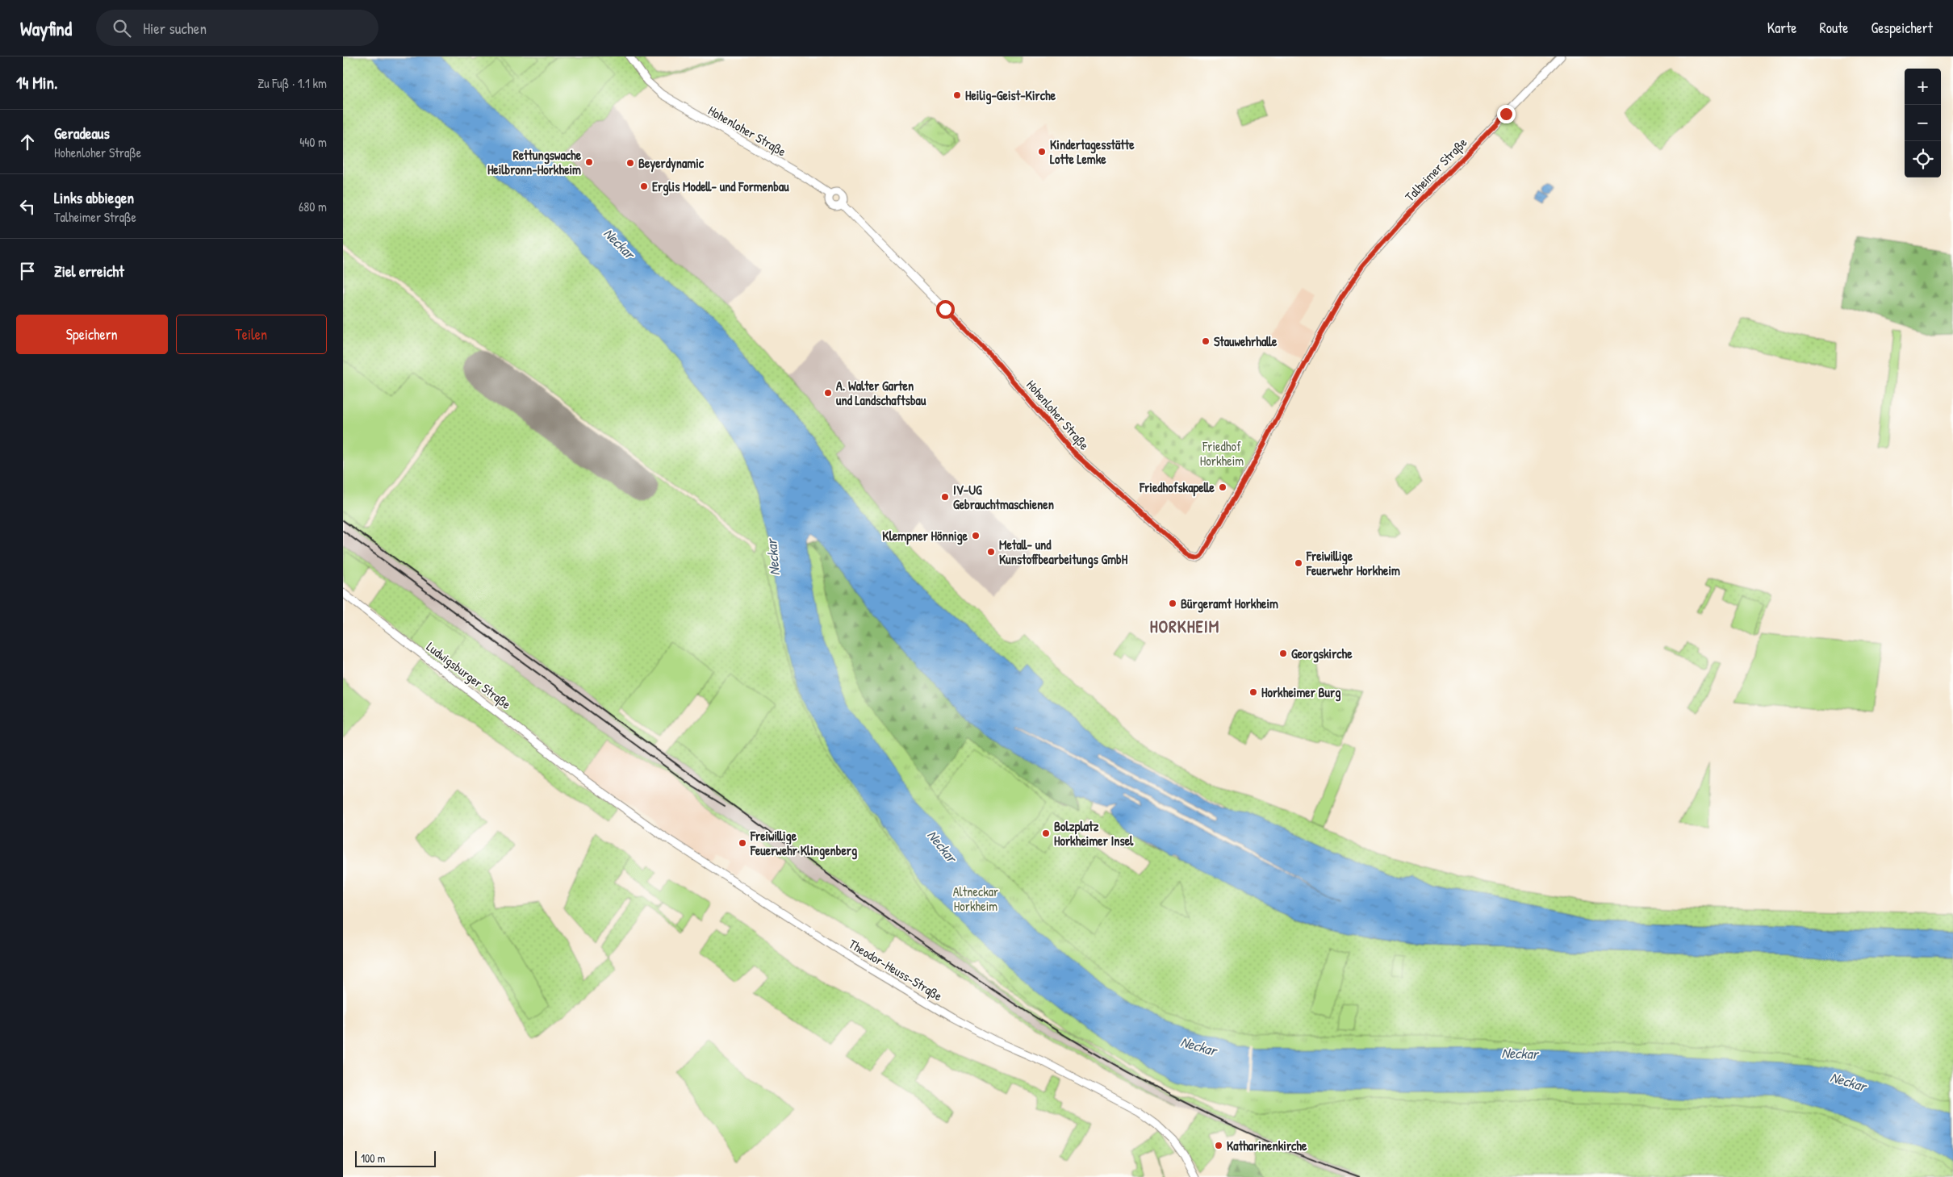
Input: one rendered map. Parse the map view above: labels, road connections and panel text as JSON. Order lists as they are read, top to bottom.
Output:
{
  "streets": {
    "street": [
      "Hohenloher Straße",
      "Talheimer Straße",
      "Ludwigsburger Straße",
      "Theodor-Heuss-Straße"
    ]
  },
  "crossings": [
    ["Hohenloher Straße", "Talheimer Straße"],
    ["Ludwigsburger Straße", "Theodor-Heuss-Straße"]
  ],
  "districts": ["HORKHEIM"],
  "water": ["Neckar"],
  "parks": ["Friedhof Horkheim", "Altneckar Horkheim"],
  "places": [
    "Heilig-Geist-Kirche",
    "Kindertagesstätte Lotte Lemke",
    "Rettungswache Heilbronn-Horkheim",
    "Beyerdynamic",
    "Erglis Modell- und Formenbau",
    "Stauwehrhalle",
    "A. Walter Garten und Landschaftsbau",
    "Friedhofskapelle",
    "IV-UG Gebrauchtmaschienen",
    "Klempner Hönnige",
    "Metall- und Kunstoffbearbeitungs GmbH",
    "Freiwillige Feuerwehr Horkheim",
    "Bürgeramt Horkheim",
    "Georgskirche",
    "Horkheimer Burg",
    "Bolzplatz Horkheimer Insel",
    "Freiwillige Feuerwehr Klingenberg",
    "Katharinenkirche"
  ],
  "scale_bar": "100 m",
  "page": {
    "header": "Wayfind",
    "search": "Hier suchen",
    "nav": ["Karte", "Route", "Gespeichert"],
    "heading": ["14 Min.", "Zu Fuß · 1.1 km"],
    "map_buttons": ["+", "−"],
    "list": [
      ["Geradeaus", "Hohenloher Straße", "440 m"],
      ["Links abbiegen", "Talheimer Straße", "680 m"],
      "Ziel erreicht"
    ],
    "buttons": ["Speichern", "Teilen"],
    "scale": "100 m"
  }
}
